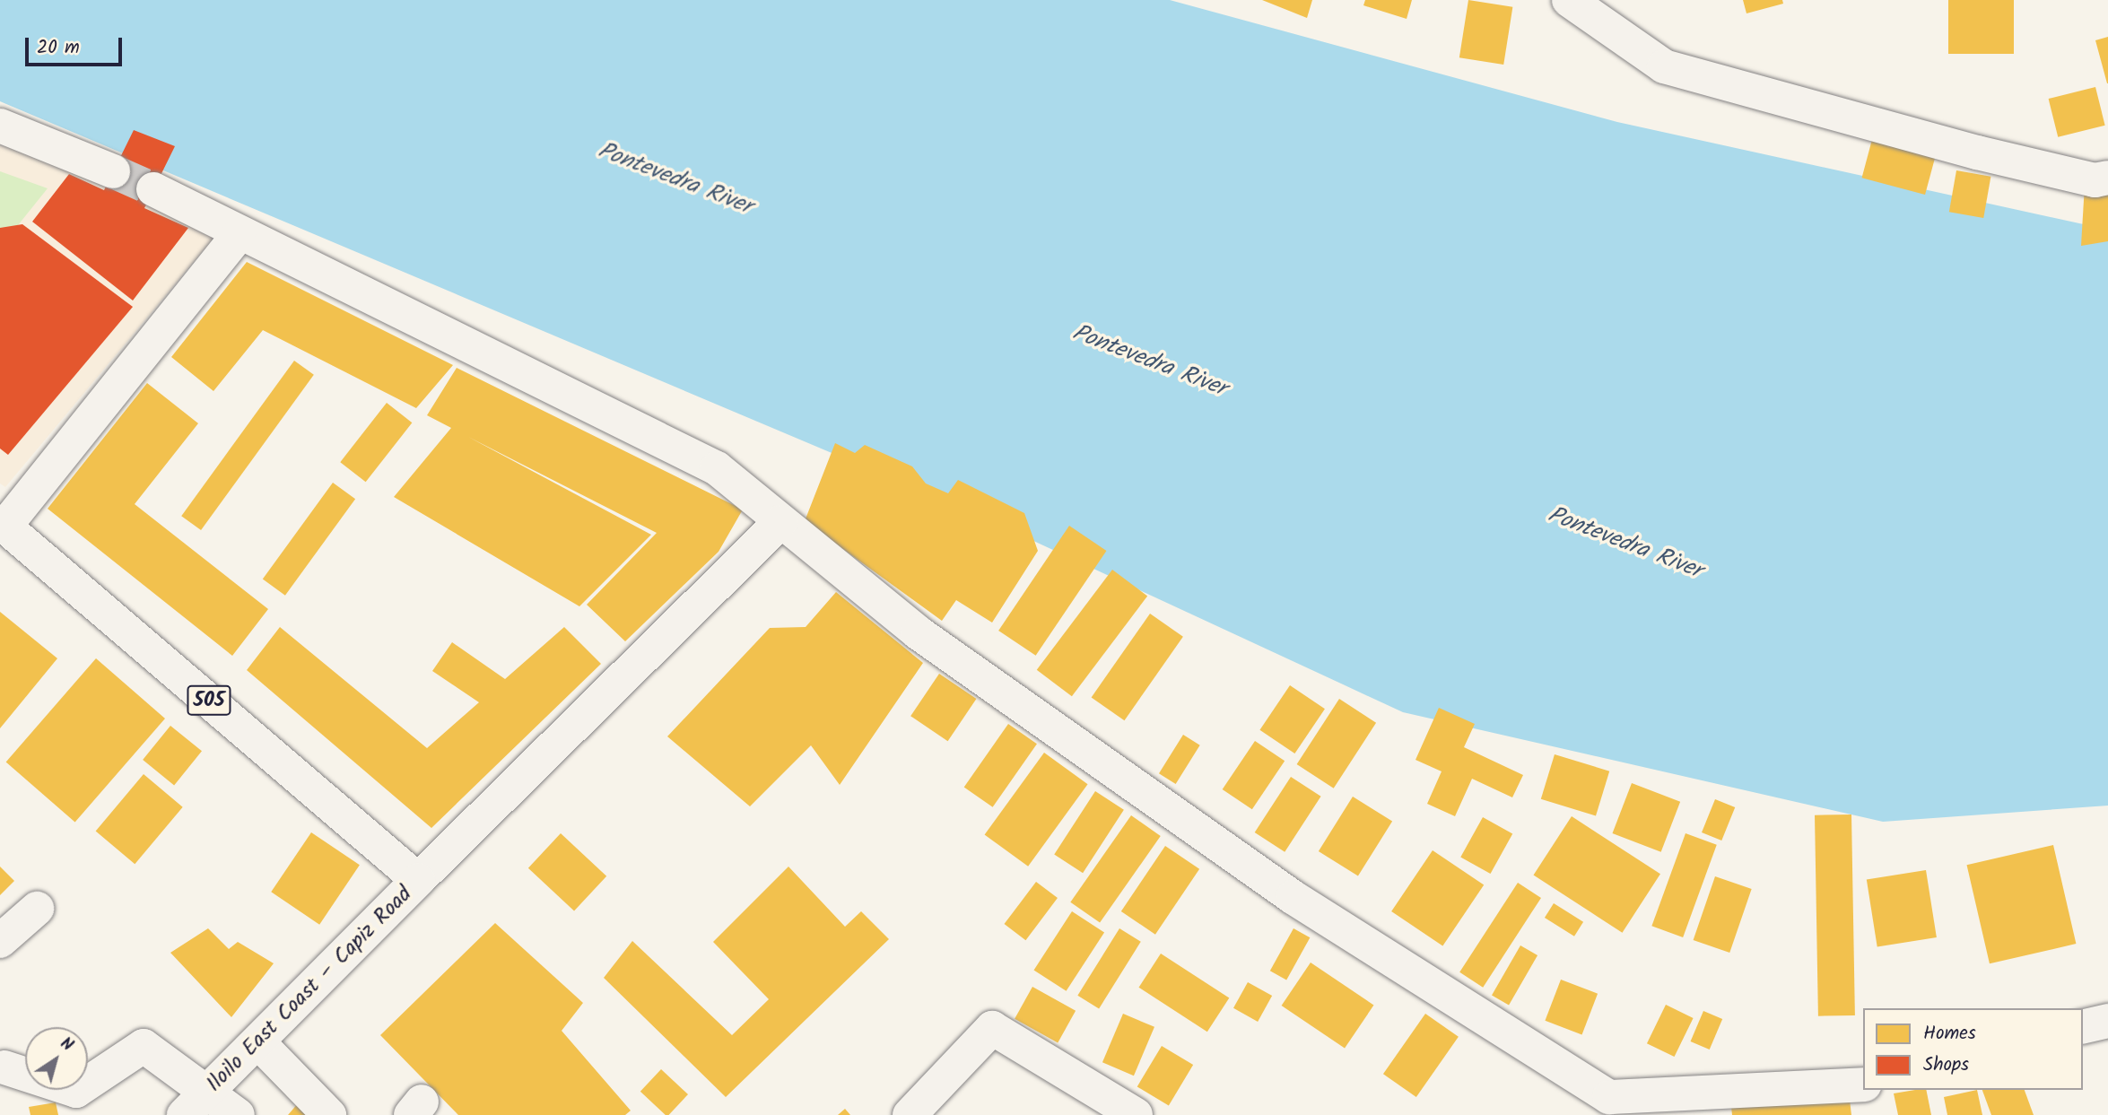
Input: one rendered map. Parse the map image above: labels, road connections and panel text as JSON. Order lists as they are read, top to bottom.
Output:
{
  "streets": {
    "street": ["505", "Iloilo East Coast – Capiz Road"]
  },
  "water": ["Pontevedra River"],
  "legend": ["Homes", "Shops"],
  "scale_bar": "20 m",
  "north": "top right"
}
